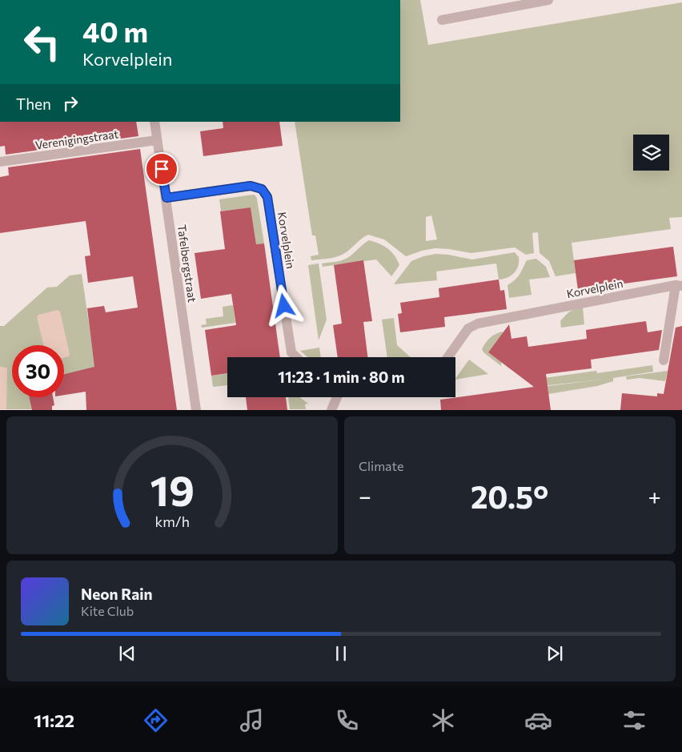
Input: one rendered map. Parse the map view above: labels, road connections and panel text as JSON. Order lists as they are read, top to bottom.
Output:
{
  "streets": {
    "street": ["Verenigingstraat", "Korvelplein", "Tafelbergstraat"]
  },
  "crossings": [
    ["Verenigingstraat", "Tafelbergstraat"],
    ["Korvelplein", "Tafelbergstraat"]
  ],
  "page": {
    "turn": ["40 m", "Korvelplein"],
    "then": "Then",
    "limit": "30",
    "trip": "11:23 · 1 min · 80 m",
    "tile": "Climate",
    "heat": ["−", "20.5°", "+"],
    "song": ["Neon Rain", "Kite Club"],
    "tabs": "11:22",
    "gauge": ["19", "km/h"]
  }
}
